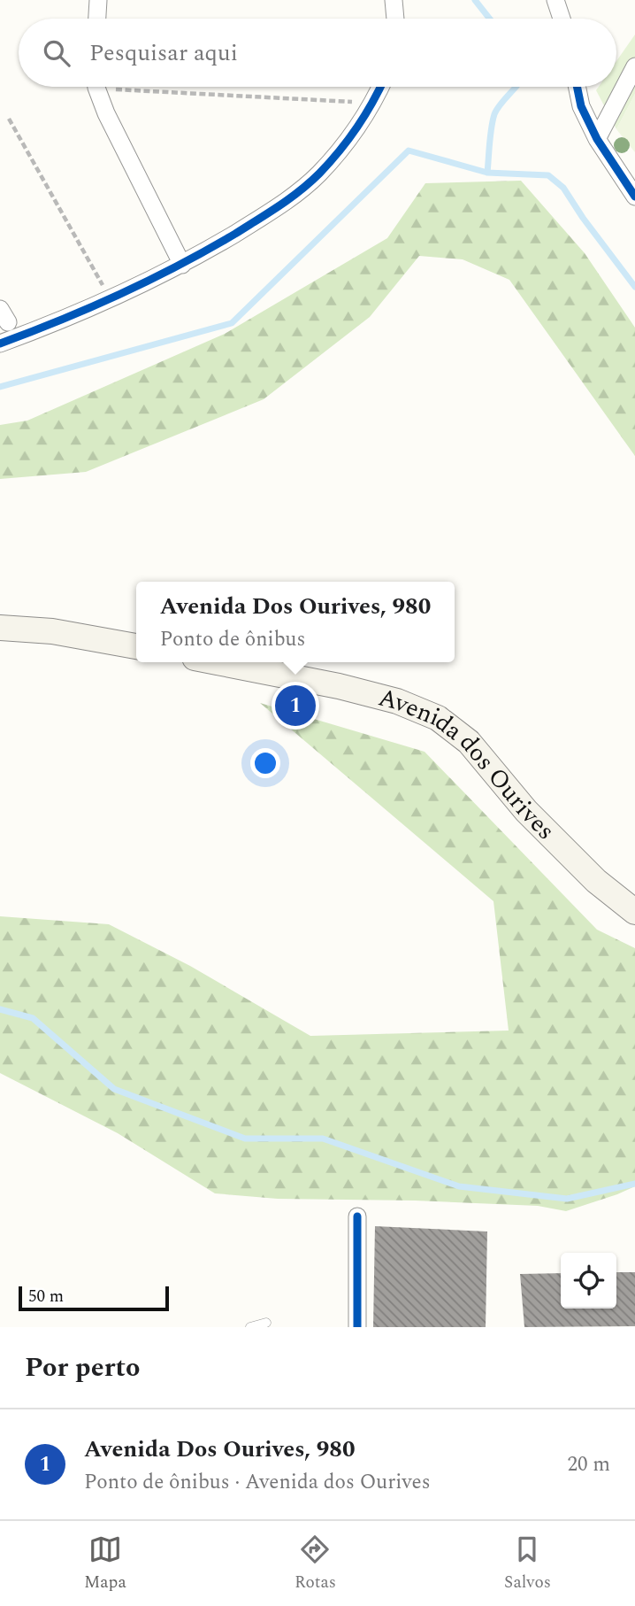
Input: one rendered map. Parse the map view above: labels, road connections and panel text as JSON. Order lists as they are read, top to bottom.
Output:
{
  "streets": {
    "main road": ["Avenida dos Ourives"]
  },
  "scale_bar": "50 m",
  "page": {
    "search": "Pesquisar aqui",
    "popup": ["Avenida Dos Ourives, 980", "Ponto de ônibus"],
    "pins": "1",
    "scale": "50 m",
    "heading": "Por perto",
    "list": [
      {
        "mark": "1",
        "name": "Avenida Dos Ourives, 980",
        "note": "Ponto de ônibus · Avenida dos Ourives",
        "value": "20 m"
      }
    ],
    "nav": ["Mapa", "Rotas", "Salvos"]
  }
}
